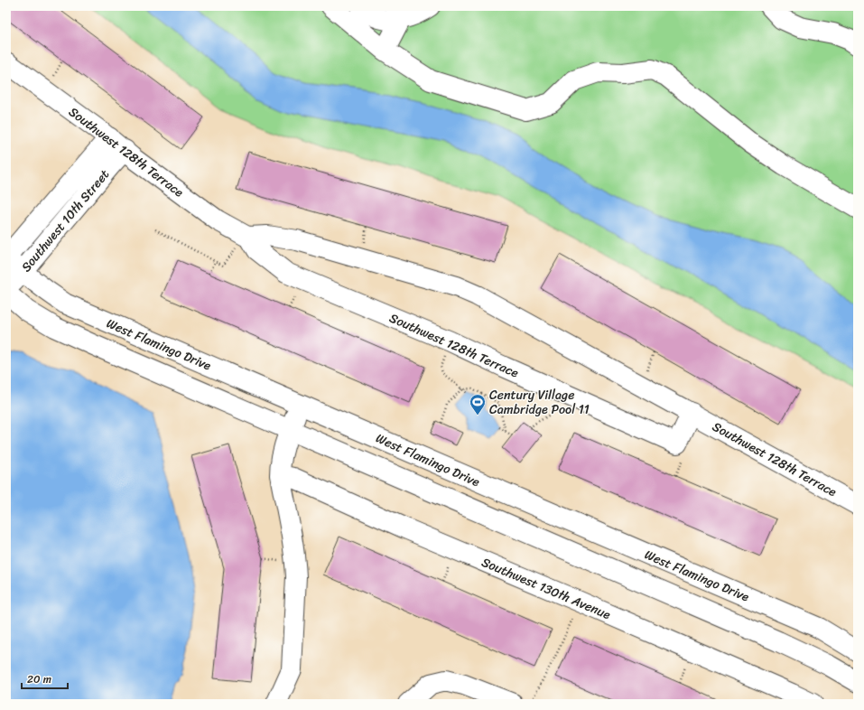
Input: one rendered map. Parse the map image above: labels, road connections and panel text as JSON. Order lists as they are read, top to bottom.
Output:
{
  "streets": {
    "street": [
      "Southwest 128th Terrace",
      "Southwest 10th Street",
      "West Flamingo Drive",
      "Southwest 130th Avenue"
    ]
  },
  "crossings": [
    ["Southwest 128th Terrace", "Southwest 10th Street"],
    ["Southwest 10th Street", "West Flamingo Drive"]
  ],
  "places": {
    "sports": ["Century Village Cambridge Pool 11"]
  },
  "scale_bar": "20 m"
}
